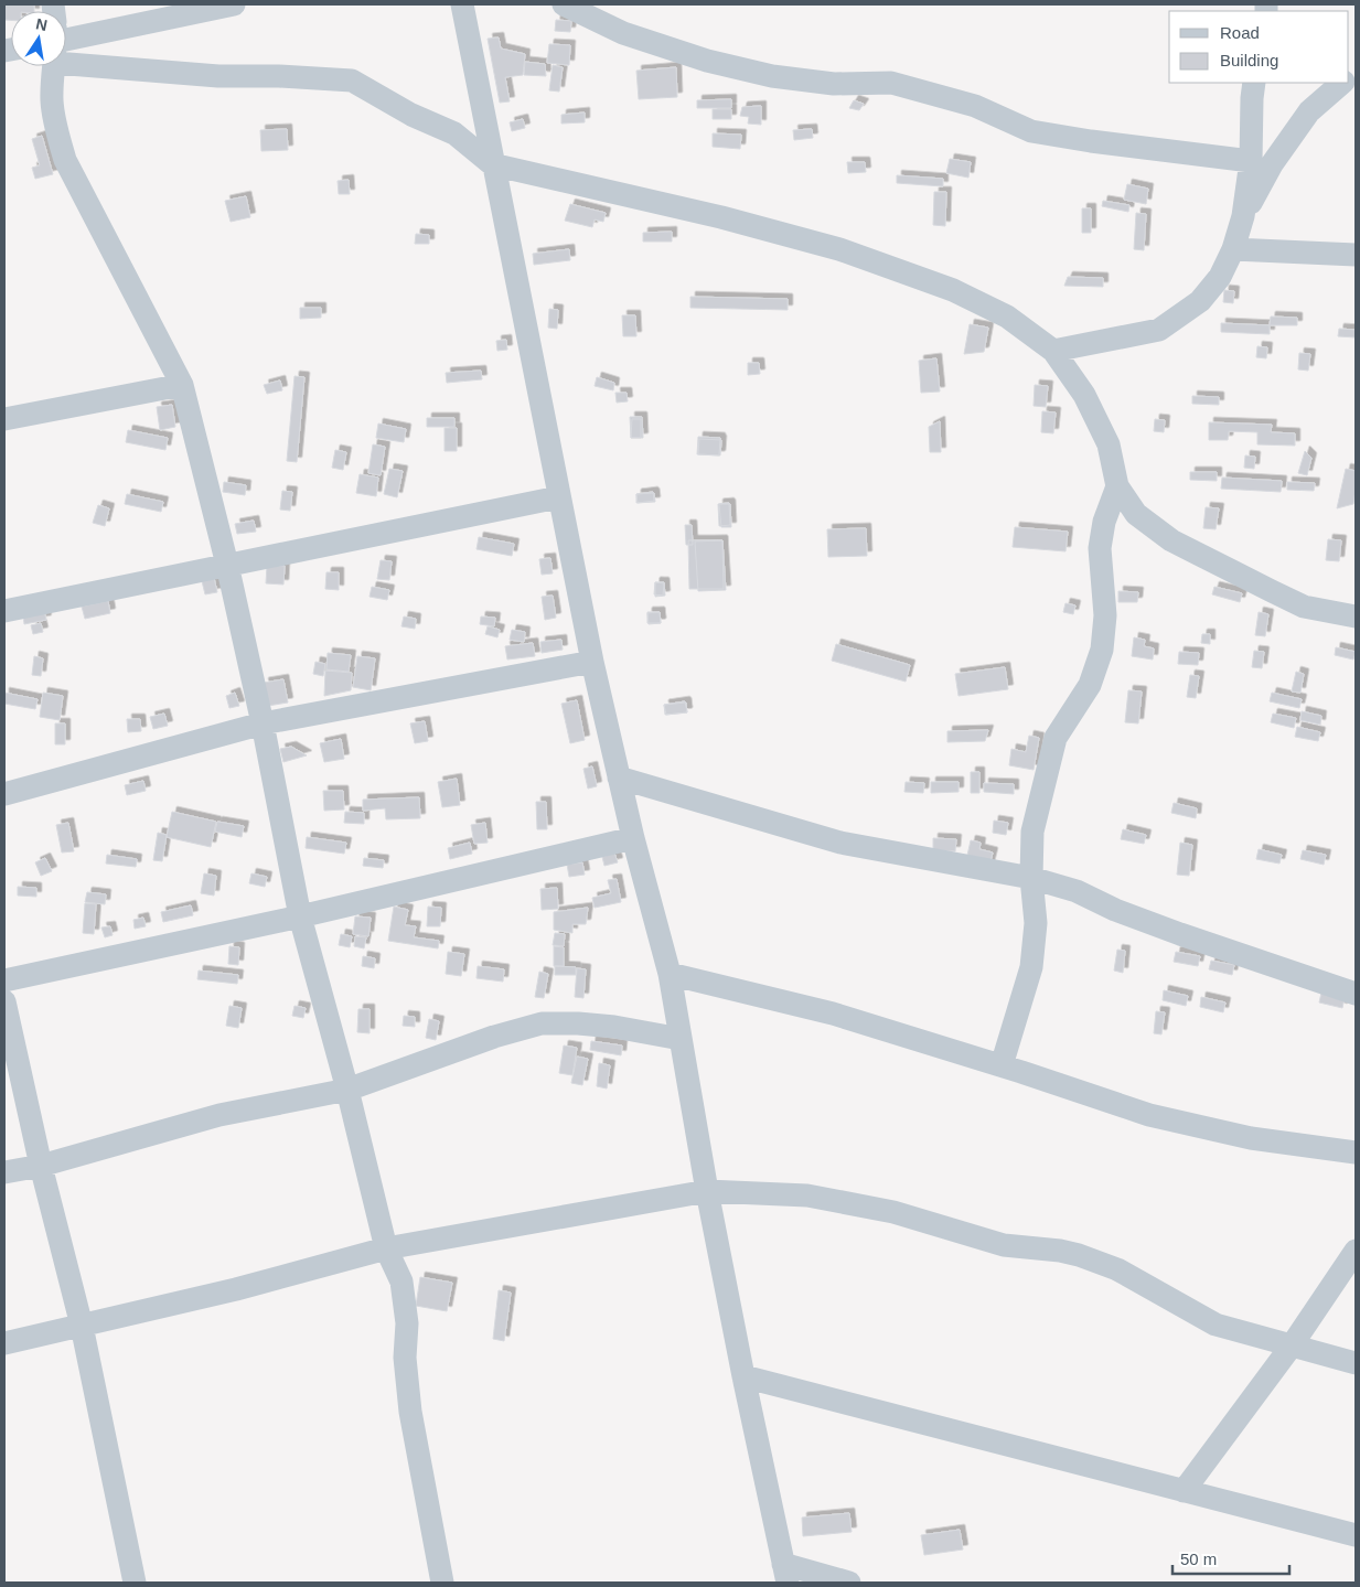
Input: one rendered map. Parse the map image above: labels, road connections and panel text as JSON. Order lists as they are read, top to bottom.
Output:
{
  "legend": ["Road", "Building"],
  "scale_bar": "50 m",
  "north": "top"
}
